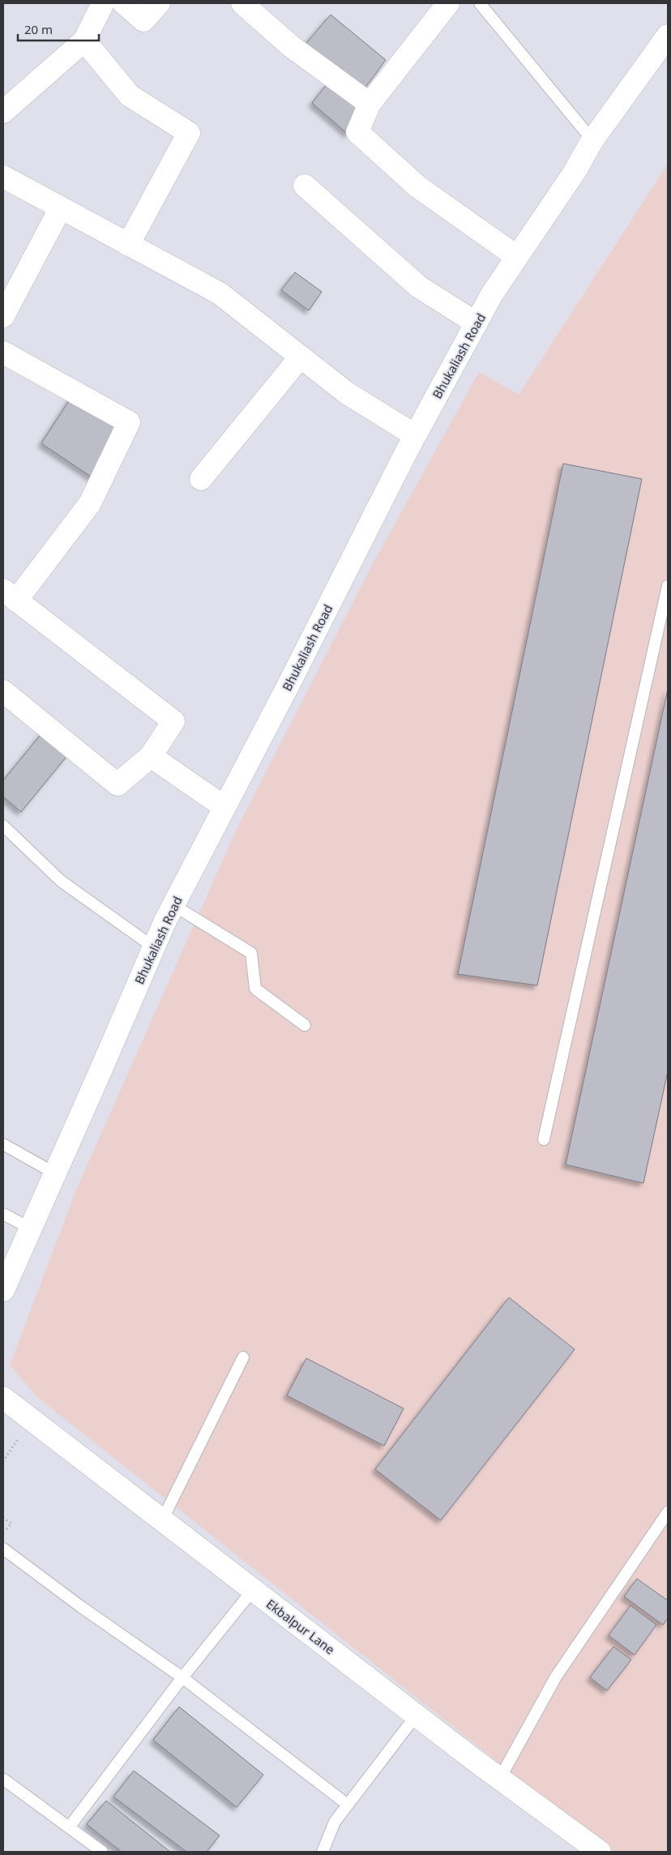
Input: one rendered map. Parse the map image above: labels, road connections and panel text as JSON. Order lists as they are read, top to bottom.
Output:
{
  "streets": {
    "street": ["Bhukaliash Road", "Ekbalpur Lane"]
  },
  "scale_bar": "20 m"
}
